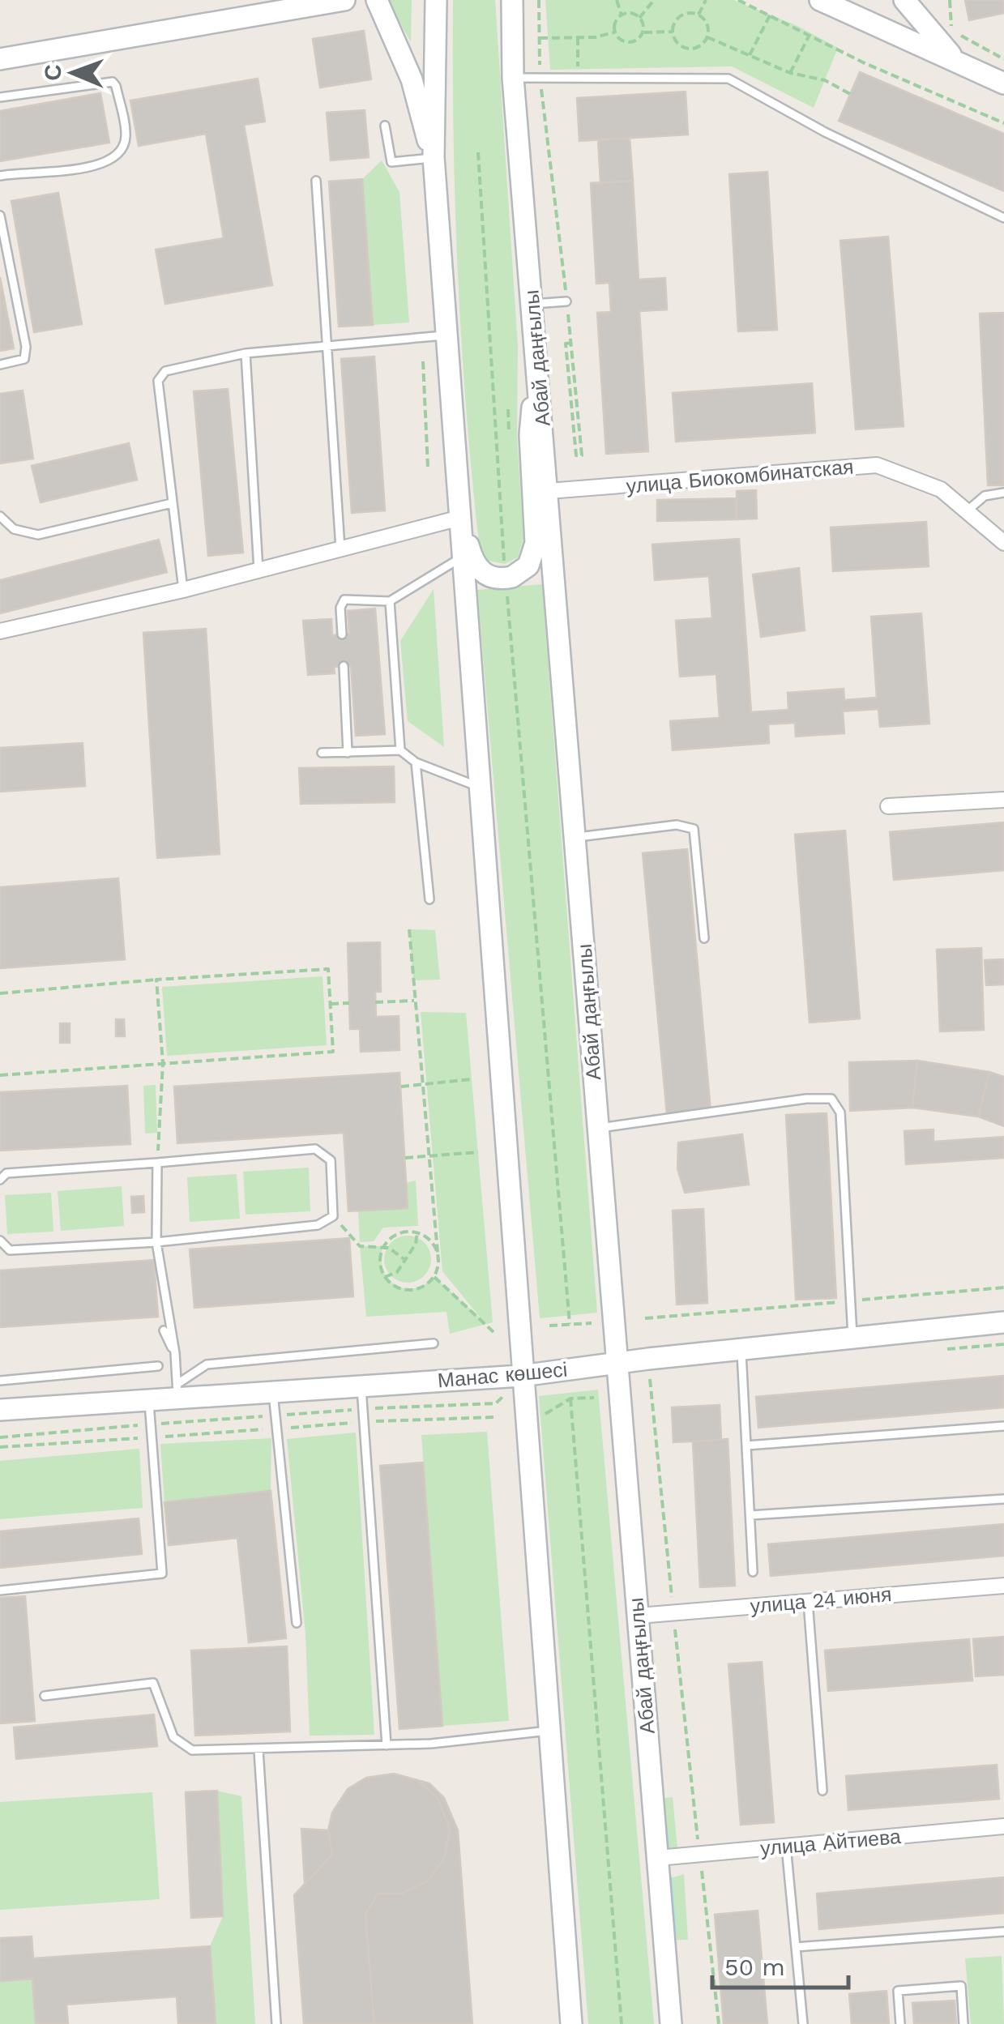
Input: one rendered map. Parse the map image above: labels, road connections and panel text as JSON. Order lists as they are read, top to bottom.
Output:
{
  "streets": {
    "main road": ["Абай даңғылы", "Манас көшесі"],
    "street": ["улица Биокомбинатская", "улица 24 июня", "улица Айтиева"]
  },
  "crossings": [
    ["Абай даңғылы", "улица Биокомбинатская"],
    ["Абай даңғылы", "Манас көшесі"],
    ["Абай даңғылы", "улица 24 июня"],
    ["Абай даңғылы", "улица Айтиева"]
  ],
  "scale_bar": "50 m",
  "north": "left"
}
